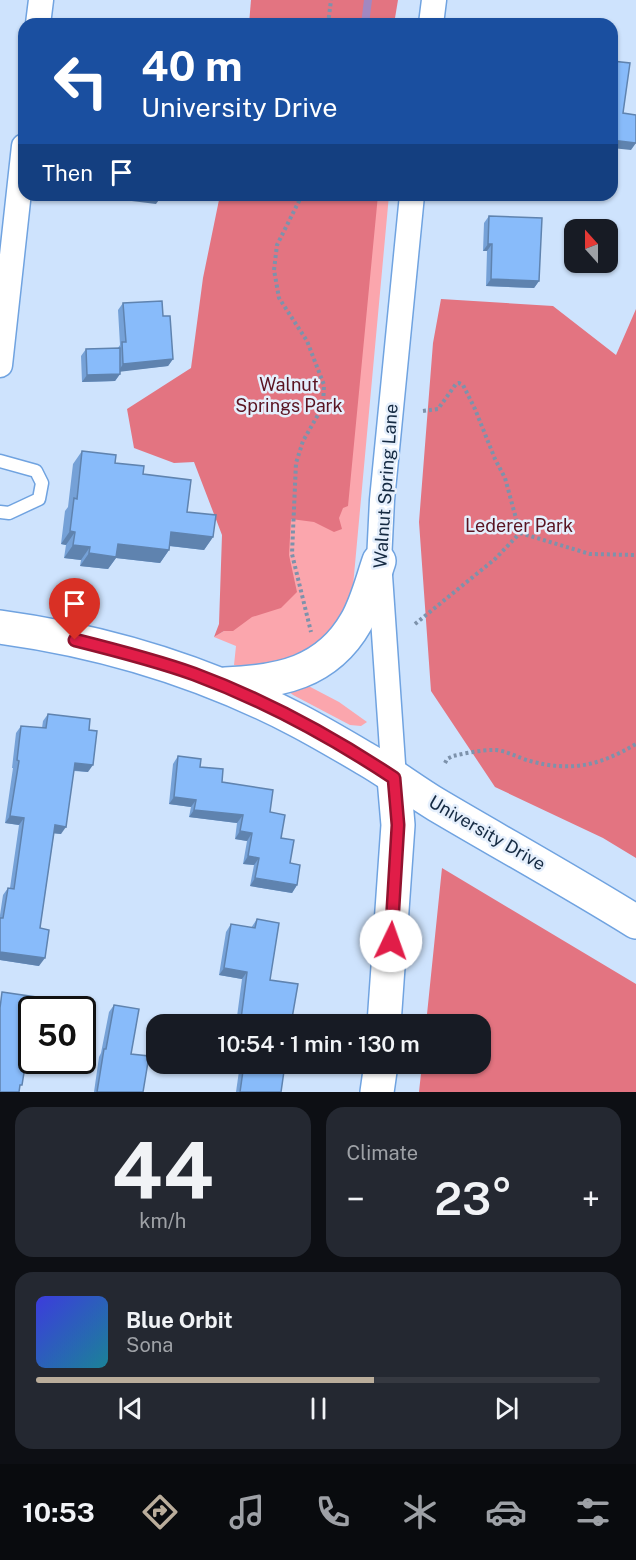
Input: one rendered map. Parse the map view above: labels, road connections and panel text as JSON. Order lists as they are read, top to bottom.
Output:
{
  "streets": {
    "main road": ["University Drive"],
    "street": ["Walnut Spring Lane"]
  },
  "crossings": [
    ["Walnut Spring Lane", "University Drive"]
  ],
  "parks": ["Walnut Springs Park", "Lederer Park"],
  "north": "top",
  "page": {
    "turn": ["40 m", "University Drive"],
    "then": "Then",
    "limit": "50",
    "trip": "10:54 · 1 min · 130 m",
    "tile": [
      ["44", "km/h"],
      "Climate"
    ],
    "heat": ["−", "23°", "+"],
    "song": ["Blue Orbit", "Sona"],
    "tabs": "10:53"
  }
}
